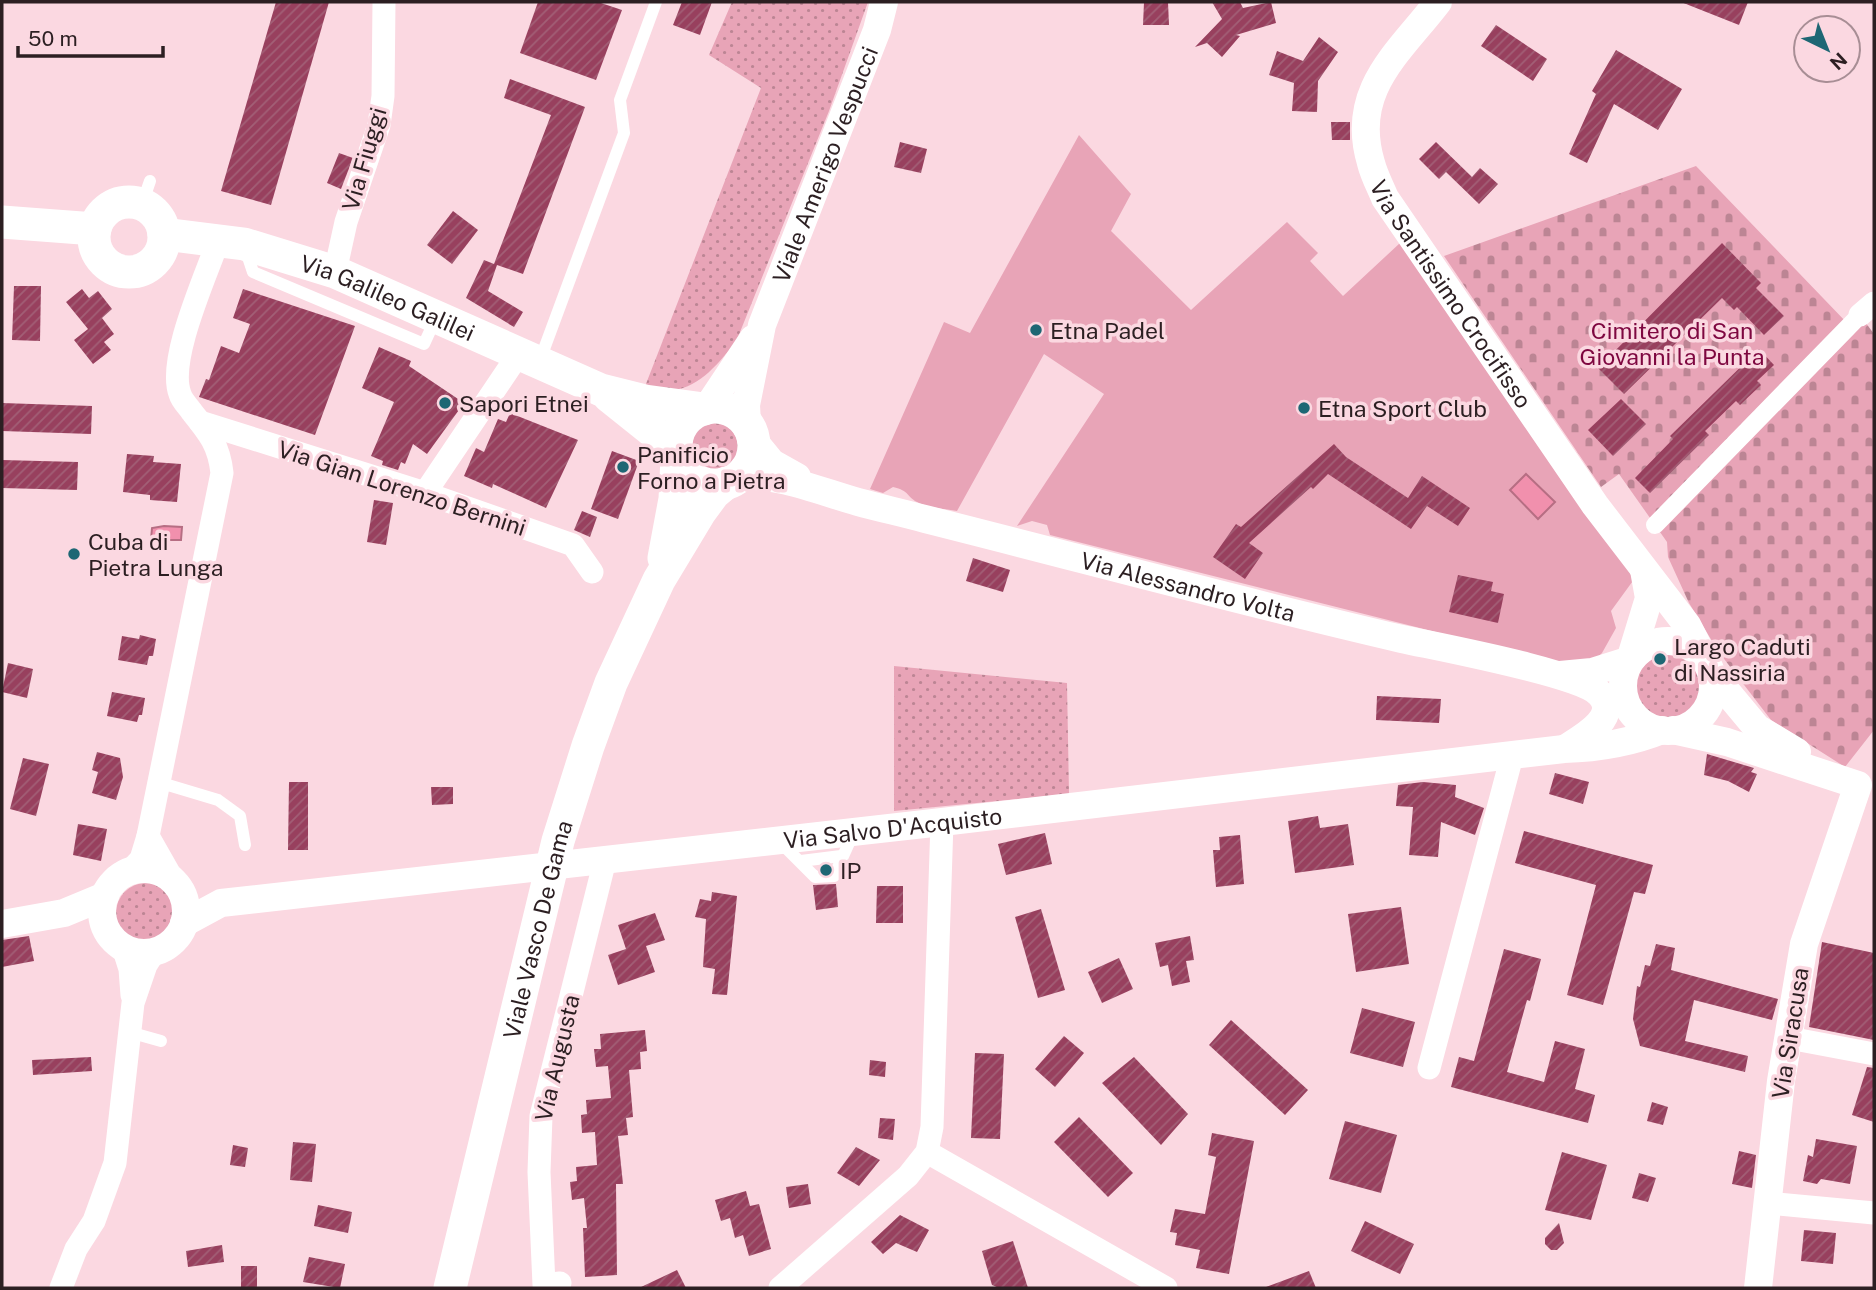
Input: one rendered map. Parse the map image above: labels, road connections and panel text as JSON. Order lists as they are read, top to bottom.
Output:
{
  "streets": {
    "main road": ["Via Galileo Galilei", "Viale Vasco De Gama"],
    "street": [
      "Via Fiuggi",
      "Viale Amerigo Vespucci",
      "Via Santissimo Crocifisso",
      "Via Gian Lorenzo Bernini",
      "Via Alessandro Volta",
      "Via Salvo D'Acquisto",
      "Via Siracusa",
      "Via Augusta"
    ]
  },
  "crossings": [
    ["Via Fiuggi", "Via Galileo Galilei"],
    ["Via Santissimo Crocifisso", "Via Salvo D'Acquisto"],
    ["Via Salvo D'Acquisto", "Via Augusta"]
  ],
  "parks": ["Cimitero di San Giovanni la Punta"],
  "places": [
    "Etna Padel",
    "Sapori Etnei",
    "Etna Sport Club",
    "Panificio Forno a Pietra",
    "Cuba di Pietra Lunga",
    "Largo Caduti di Nassiria",
    "IP"
  ],
  "scale_bar": "50 m",
  "north": "bottom right"
}
